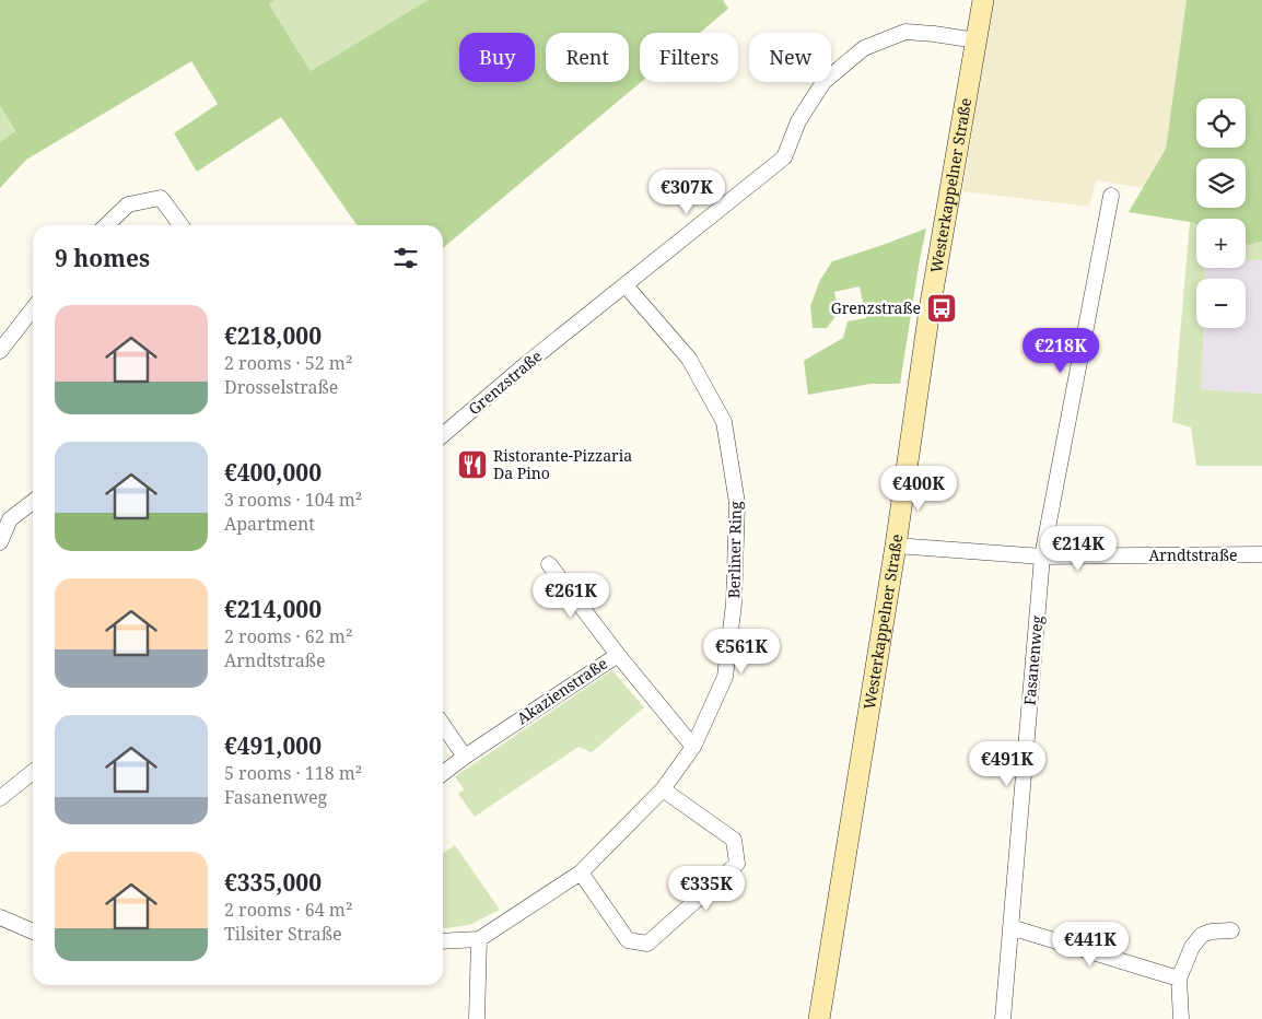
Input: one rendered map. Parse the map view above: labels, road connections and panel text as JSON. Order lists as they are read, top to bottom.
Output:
{
  "streets": {
    "main road": ["Westerkappelner Straße"],
    "street": [
      "Grenzstraße",
      "Berliner Ring",
      "Arndtstraße",
      "Fasanenweg",
      "Akazienstraße"
    ]
  },
  "crossings": [
    ["Westerkappelner Straße", "Grenzstraße"],
    ["Westerkappelner Straße", "Arndtstraße"],
    ["Grenzstraße", "Berliner Ring"],
    ["Berliner Ring", "Akazienstraße"],
    ["Arndtstraße", "Fasanenweg"]
  ],
  "places": {
    "bus stop": ["Grenzstraße"],
    "restaurant": ["Ristorante-Pizzaria Da Pino"]
  },
  "page": {
    "chip": [
      "Buy",
      "Rent",
      "Filters",
      "New"
    ],
    "map_buttons": ["+", "−"],
    "price": [
      "€307K",
      "€218K",
      "€400K",
      "€214K",
      "€261K",
      "€561K",
      "€491K",
      "€335K",
      "€441K"
    ],
    "heading": "9 homes",
    "list": [
      {
        "name": "€218,000",
        "note": "2 rooms · 52 m² · Drosselstraße"
      },
      {
        "name": "€400,000",
        "note": "3 rooms · 104 m² · Apartment"
      },
      {
        "name": "€214,000",
        "note": "2 rooms · 62 m² · Arndtstraße"
      },
      {
        "name": "€491,000",
        "note": "5 rooms · 118 m² · Fasanenweg"
      },
      {
        "name": "€335,000",
        "note": "2 rooms · 64 m² · Tilsiter Straße"
      }
    ]
  }
}
